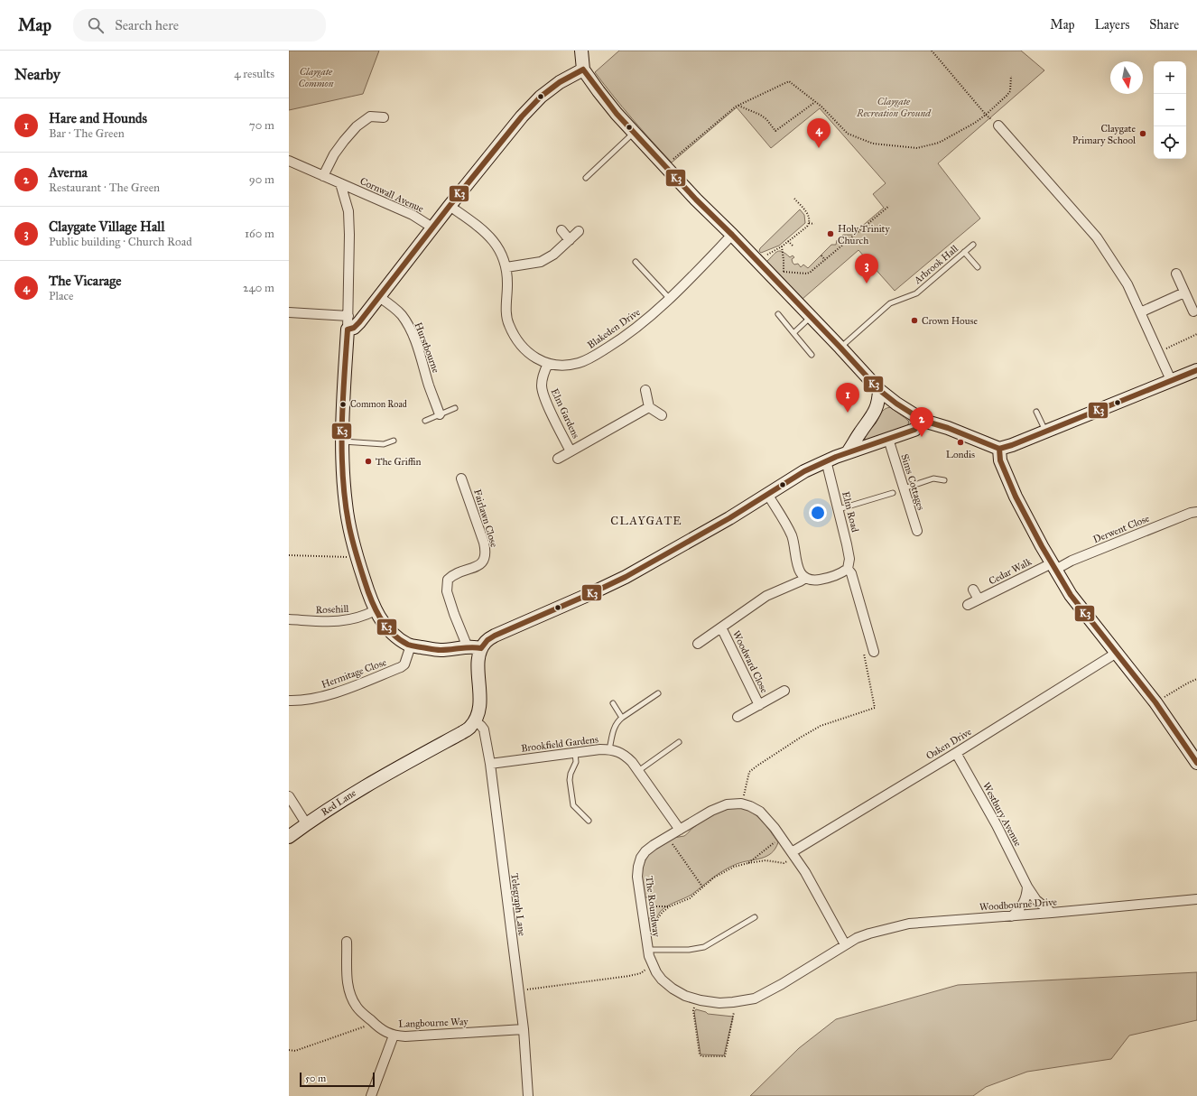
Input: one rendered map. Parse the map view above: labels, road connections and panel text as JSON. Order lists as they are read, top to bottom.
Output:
{
  "streets": {
    "street": [
      "Cornwall Avenue",
      "Blakeden Drive",
      "Hurstbourne",
      "Elm Gardens",
      "Sims Cottages",
      "Elm Road",
      "Fairlawn Close",
      "Derwent Close",
      "Cedar Walk",
      "Rosehill",
      "Woodward Close",
      "Hermitage Close",
      "Brookfield Gardens",
      "Oaken Drive",
      "Red Lane",
      "Westbury Avenue",
      "Telegraph Lane",
      "Woodbourne Drive",
      "The Roundway",
      "Langbourne Way"
    ],
    "lane": ["Arbrook Hall"]
  },
  "crossings": [
    ["Blakeden Drive", "Elm Gardens"],
    ["Derwent Close", "Cedar Walk"],
    ["Brookfield Gardens", "Telegraph Lane"],
    ["Brookfield Gardens", "The Roundway"],
    ["Oaken Drive", "Westbury Avenue"],
    ["Red Lane", "Telegraph Lane"],
    ["Westbury Avenue", "Woodbourne Drive"],
    ["Telegraph Lane", "Langbourne Way"],
    ["Woodbourne Drive", "The Roundway"]
  ],
  "districts": ["CLAYGATE"],
  "parks": ["Claygate Common", "Claygate Recreation Ground"],
  "places": [
    "Claygate Primary School",
    "Holy Trinity Church",
    "Crown House",
    "Common Road",
    "Londis",
    "The Griffin"
  ],
  "lines": ["transit line K3"],
  "scale_bar": "50 m",
  "north": "bottom",
  "page": {
    "header": "Map",
    "search": "Search here",
    "nav": ["Map", "Layers", "Share"],
    "heading": ["Nearby", "4 results"],
    "map_buttons": ["+", "−"],
    "list": [
      {
        "mark": "1",
        "name": "Hare and Hounds",
        "note": "Bar · The Green",
        "value": "70 m"
      },
      {
        "mark": "2",
        "name": "Averna",
        "note": "Restaurant · The Green",
        "value": "90 m"
      },
      {
        "mark": "3",
        "name": "Claygate Village Hall",
        "note": "Public building · Church Road",
        "value": "160 m"
      },
      {
        "mark": "4",
        "name": "The Vicarage",
        "note": "Place",
        "value": "240 m"
      }
    ],
    "pins": [
      "4",
      "3",
      "1",
      "2"
    ],
    "scale": "50 m"
  }
}
